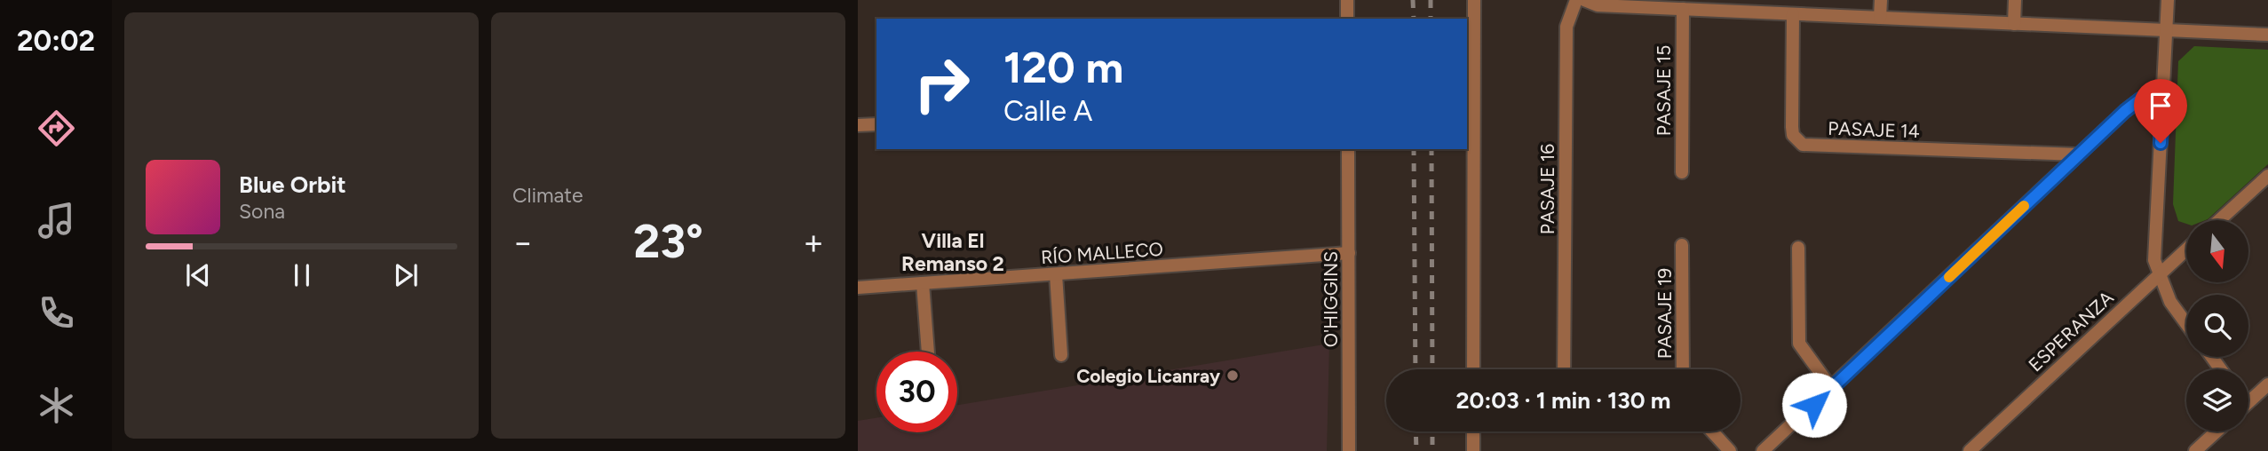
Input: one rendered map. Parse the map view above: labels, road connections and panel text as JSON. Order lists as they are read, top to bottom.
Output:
{
  "streets": {
    "street": [
      "PASAJE 15",
      "PASAJE 14",
      "PASAJE 16",
      "RÍO MALLECO",
      "O'HIGGINS",
      "PASAJE 19",
      "ESPERANZA"
    ]
  },
  "crossings": [
    ["RÍO MALLECO", "O'HIGGINS"]
  ],
  "districts": ["Villa El Remanso 2"],
  "places": ["Colegio Licanray"],
  "north": "bottom",
  "page": {
    "tabs": "20:02",
    "tile": "Climate",
    "turn": ["120 m", "Calle A"],
    "song": ["Blue Orbit", "Sona"],
    "heat": ["−", "23°", "+"],
    "limit": "30",
    "trip": "20:03 · 1 min · 130 m"
  }
}
